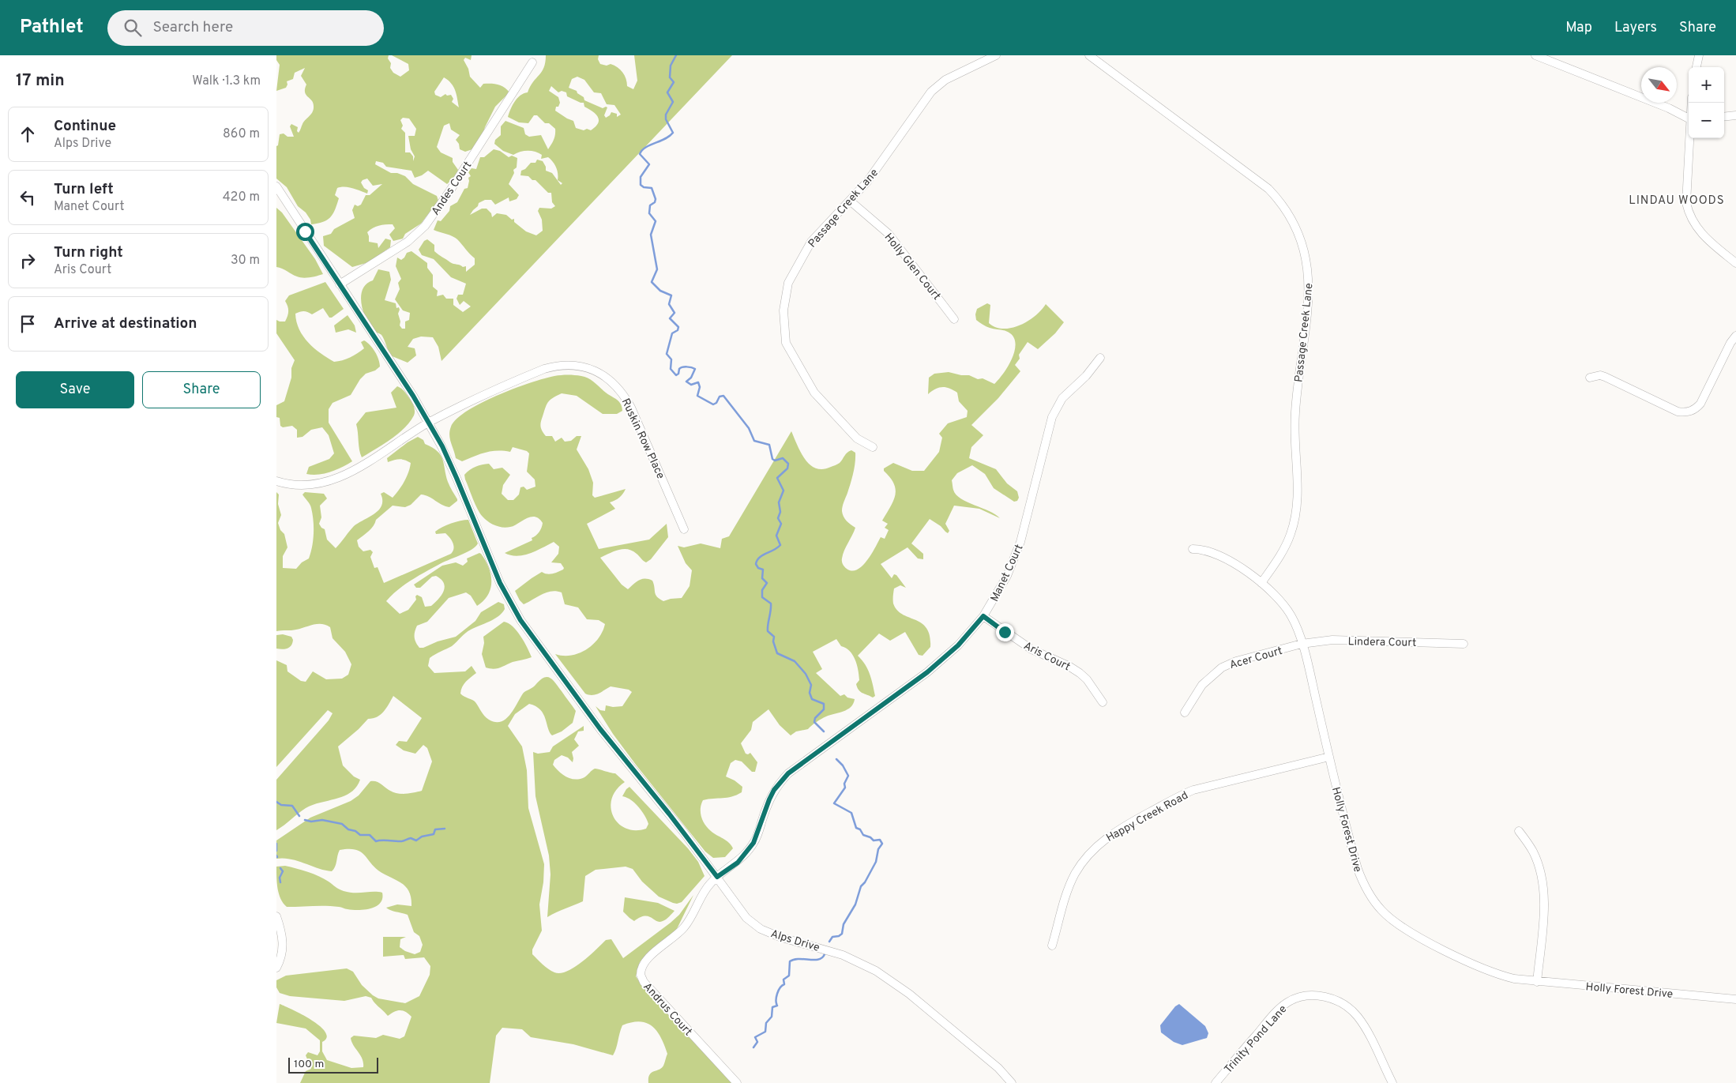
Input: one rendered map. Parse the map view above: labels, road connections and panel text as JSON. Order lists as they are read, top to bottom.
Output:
{
  "streets": {
    "street": [
      "Andes Court",
      "Passage Creek Lane",
      "Holly Glen Court",
      "Ruskin Row Place",
      "Manet Court",
      "Lindera Court",
      "Aris Court",
      "Acer Court",
      "Happy Creek Road",
      "Holly Forest Drive",
      "Alps Drive",
      "Andrus Court",
      "Trinity Pond Lane"
    ]
  },
  "crossings": [
    ["Andes Court", "Alps Drive"],
    ["Passage Creek Lane", "Holly Glen Court"],
    ["Passage Creek Lane", "Holly Forest Drive"],
    ["Ruskin Row Place", "Alps Drive"],
    ["Manet Court", "Aris Court"],
    ["Manet Court", "Alps Drive"],
    ["Manet Court", "Andrus Court"],
    ["Lindera Court", "Acer Court"],
    ["Lindera Court", "Holly Forest Drive"],
    ["Acer Court", "Holly Forest Drive"],
    ["Happy Creek Road", "Holly Forest Drive"],
    ["Alps Drive", "Andrus Court"]
  ],
  "districts": ["LINDAU WOODS"],
  "scale_bar": "100 m",
  "north": "bottom right",
  "page": {
    "header": "Pathlet",
    "search": "Search here",
    "nav": ["Map", "Layers", "Share"],
    "heading": ["17 min", "Walk · 1.3 km"],
    "map_buttons": ["+", "−"],
    "list": [
      ["Continue", "Alps Drive", "860 m"],
      ["Turn left", "Manet Court", "420 m"],
      ["Turn right", "Aris Court", "30 m"],
      "Arrive at destination"
    ],
    "buttons": ["Save", "Share"],
    "scale": "100 m"
  }
}
